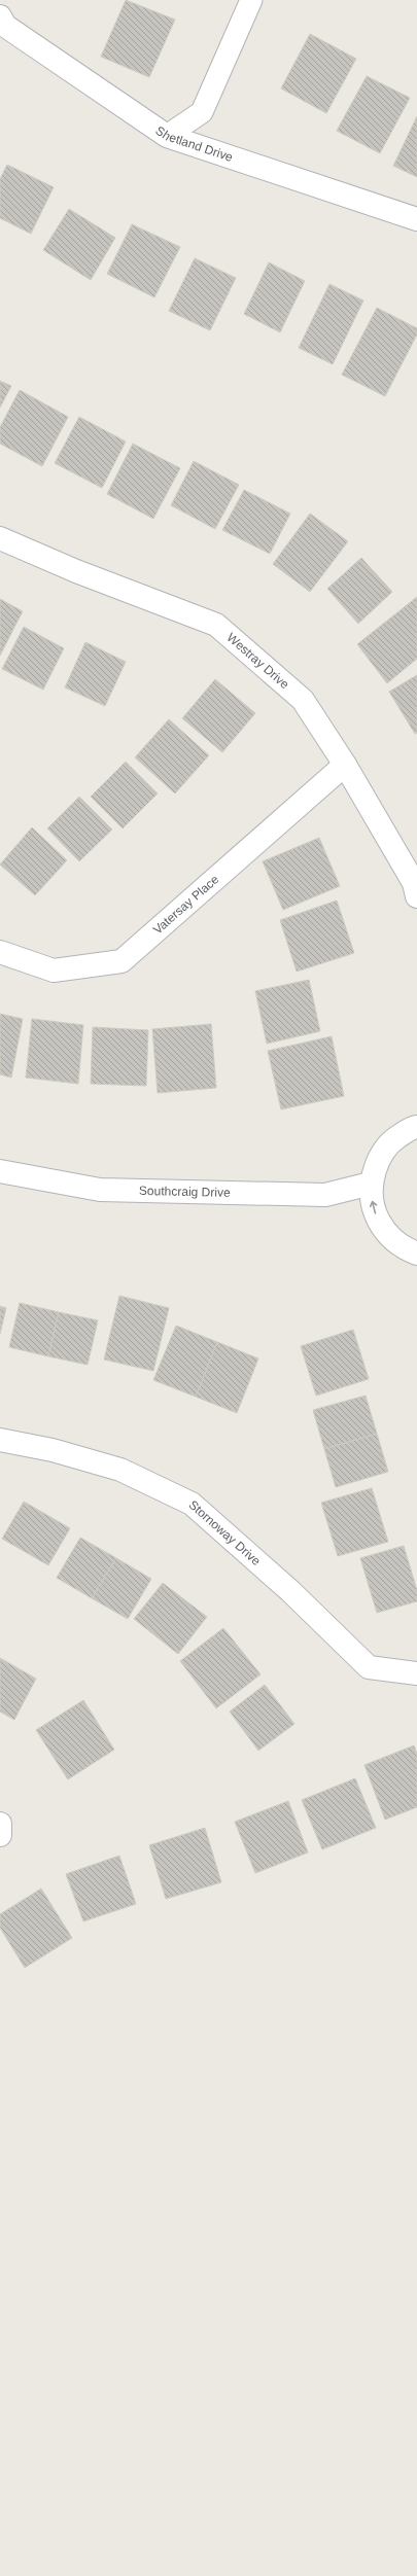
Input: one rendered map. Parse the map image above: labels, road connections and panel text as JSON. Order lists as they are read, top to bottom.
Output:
{
  "streets": {
    "street": [
      "Shetland Drive",
      "Westray Drive",
      "Vatersay Place",
      "Southcraig Drive",
      "Stornoway Drive"
    ]
  },
  "crossings": [
    ["Westray Drive", "Vatersay Place"]
  ]
}
